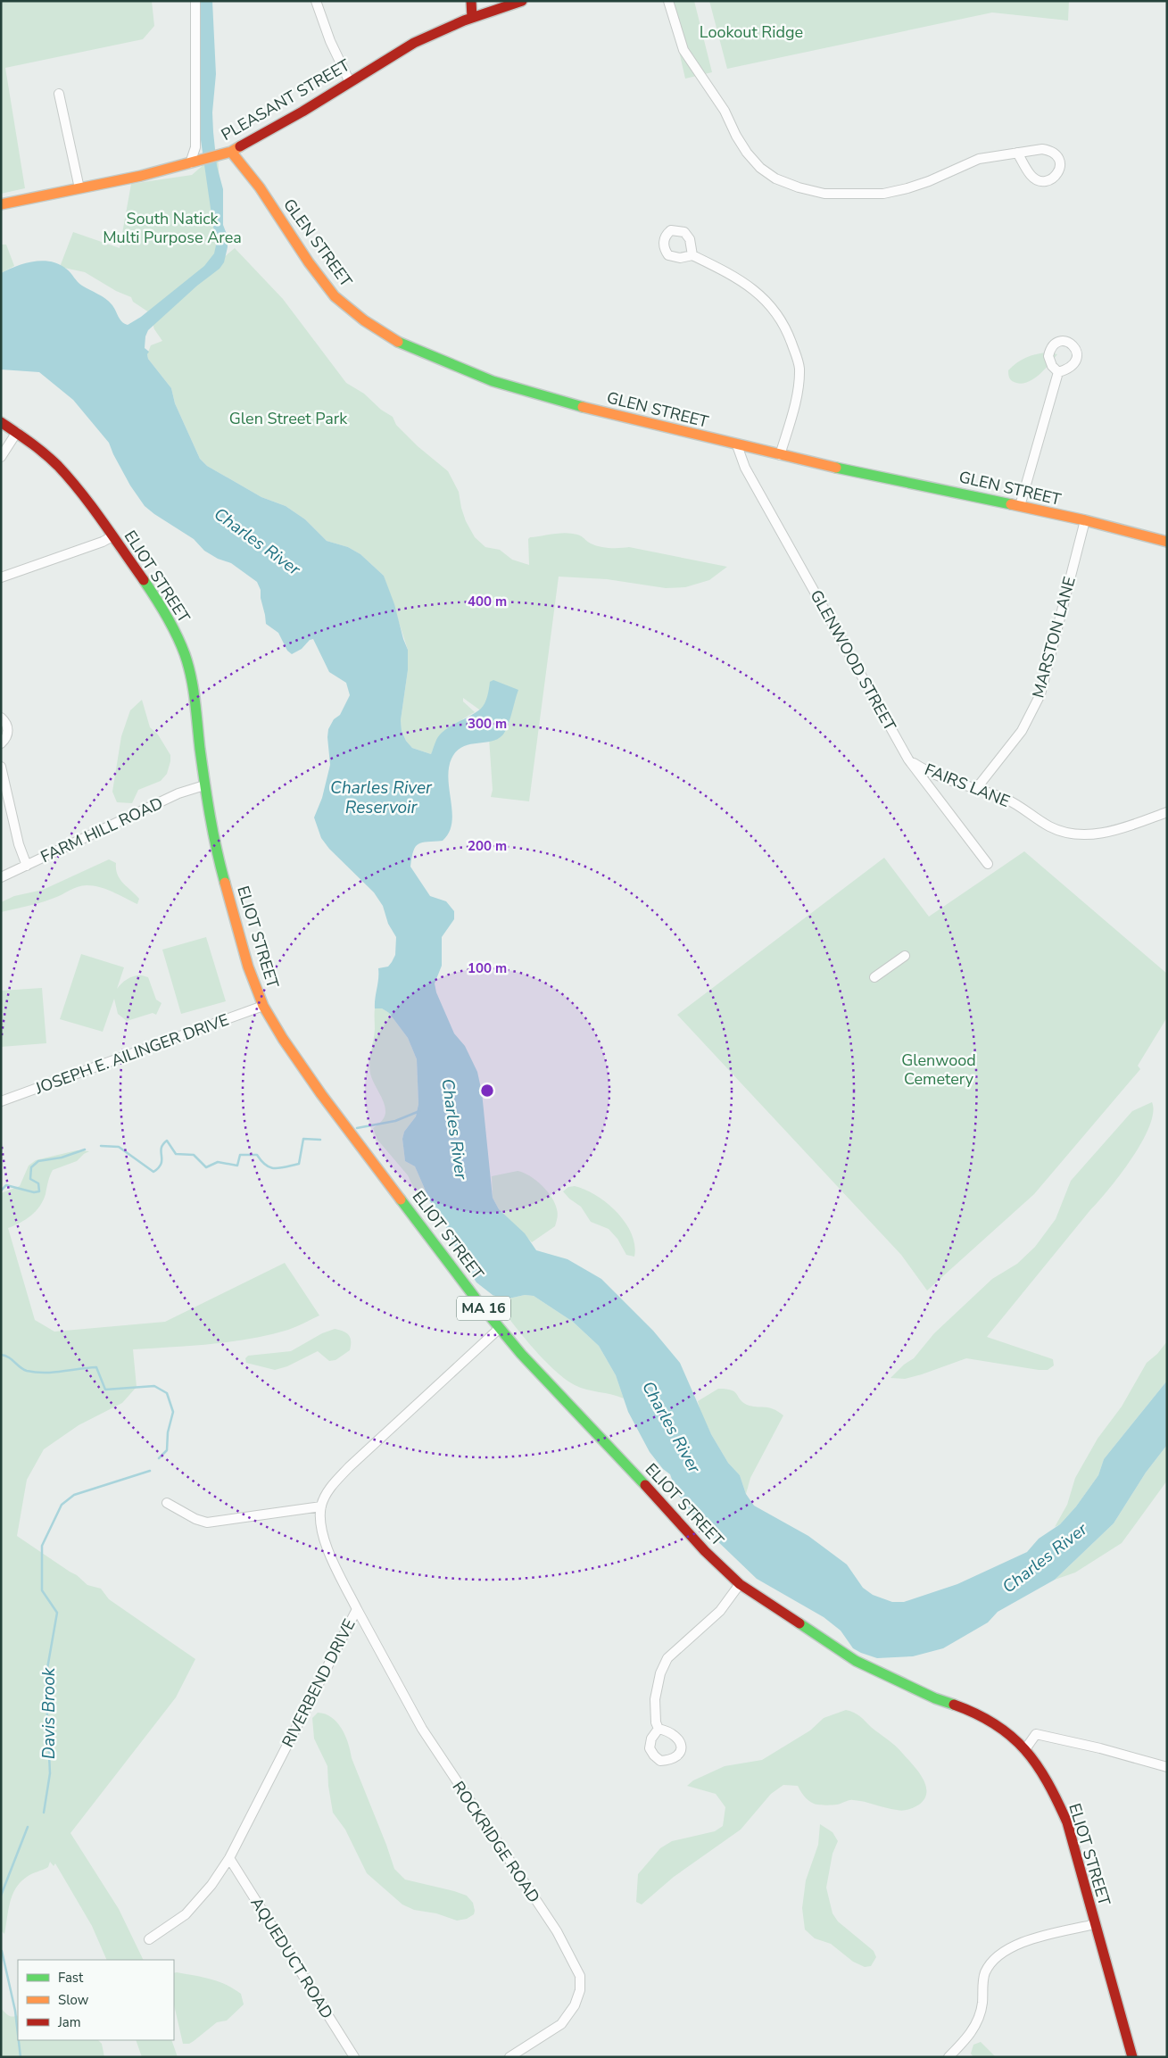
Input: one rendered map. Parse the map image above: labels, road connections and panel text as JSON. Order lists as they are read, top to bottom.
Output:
{
  "streets": {
    "main road": [
      "PLEASANT STREET",
      "GLEN STREET",
      "ELIOT STREET",
      "MA 16"
    ],
    "street": [
      "MARSTON LANE",
      "GLENWOOD STREET",
      "FAIRS LANE",
      "FARM HILL ROAD",
      "JOSEPH E. AILINGER DRIVE",
      "RIVERBEND DRIVE",
      "ROCKRIDGE ROAD",
      "AQUEDUCT ROAD"
    ]
  },
  "crossings": [
    ["PLEASANT STREET", "GLEN STREET"],
    ["GLEN STREET", "MARSTON LANE"],
    ["GLEN STREET", "GLENWOOD STREET"],
    ["ELIOT STREET", "FARM HILL ROAD"],
    ["ELIOT STREET", "JOSEPH E. AILINGER DRIVE"],
    ["ELIOT STREET", "RIVERBEND DRIVE"],
    ["MARSTON LANE", "FAIRS LANE"],
    ["GLENWOOD STREET", "FAIRS LANE"],
    ["RIVERBEND DRIVE", "ROCKRIDGE ROAD"],
    ["RIVERBEND DRIVE", "AQUEDUCT ROAD"]
  ],
  "water": ["Charles River", "Charles River Reservoir", "Davis Brook"],
  "parks": [
    "Lookout Ridge",
    "South Natick Multi Purpose Area",
    "Glen Street Park",
    "Glenwood Cemetery"
  ],
  "legend": ["Fast", "Slow", "Jam"],
  "rings": [
    "400 m",
    "300 m",
    "200 m",
    "100 m"
  ]
}
